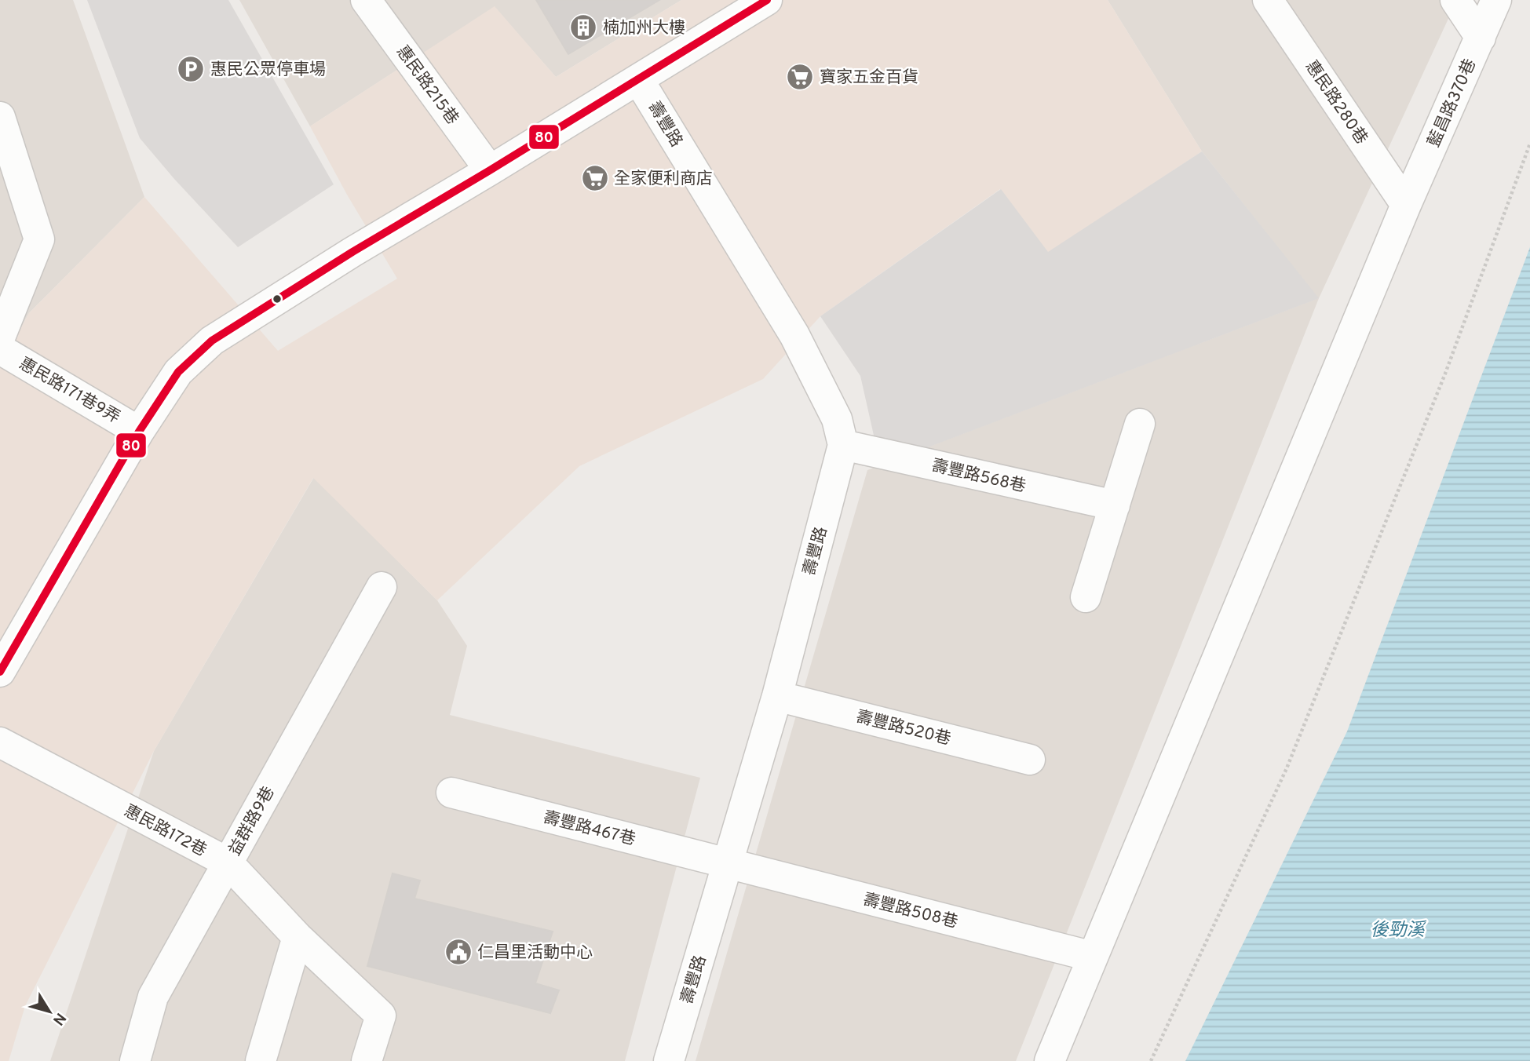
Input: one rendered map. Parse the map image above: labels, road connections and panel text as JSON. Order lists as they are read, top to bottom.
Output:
{
  "streets": {
    "street": [
      "惠民路215巷",
      "惠民路280巷",
      "藍昌路370巷",
      "壽豐路",
      "惠民路171巷9弄",
      "壽豐路568巷",
      "壽豐路520巷",
      "益群路9巷",
      "壽豐路467巷",
      "惠民路172巷",
      "壽豐路508巷"
    ]
  },
  "crossings": [
    ["惠民路280巷", "藍昌路370巷"],
    ["藍昌路370巷", "壽豐路508巷"],
    ["壽豐路", "壽豐路568巷"],
    ["壽豐路", "壽豐路520巷"],
    ["壽豐路", "壽豐路467巷"],
    ["壽豐路", "壽豐路508巷"],
    ["益群路9巷", "惠民路172巷"],
    ["壽豐路467巷", "壽豐路508巷"]
  ],
  "water": ["後勁溪"],
  "places": {
    "building": ["楠加州大樓"],
    "parking": ["惠民公眾停車場"],
    "supermarket": ["寶家五金百貨", "全家便利商店"],
    "public building": ["仁昌里活動中心"]
  },
  "lines": ["transit line 80"],
  "north": "bottom right"
}
